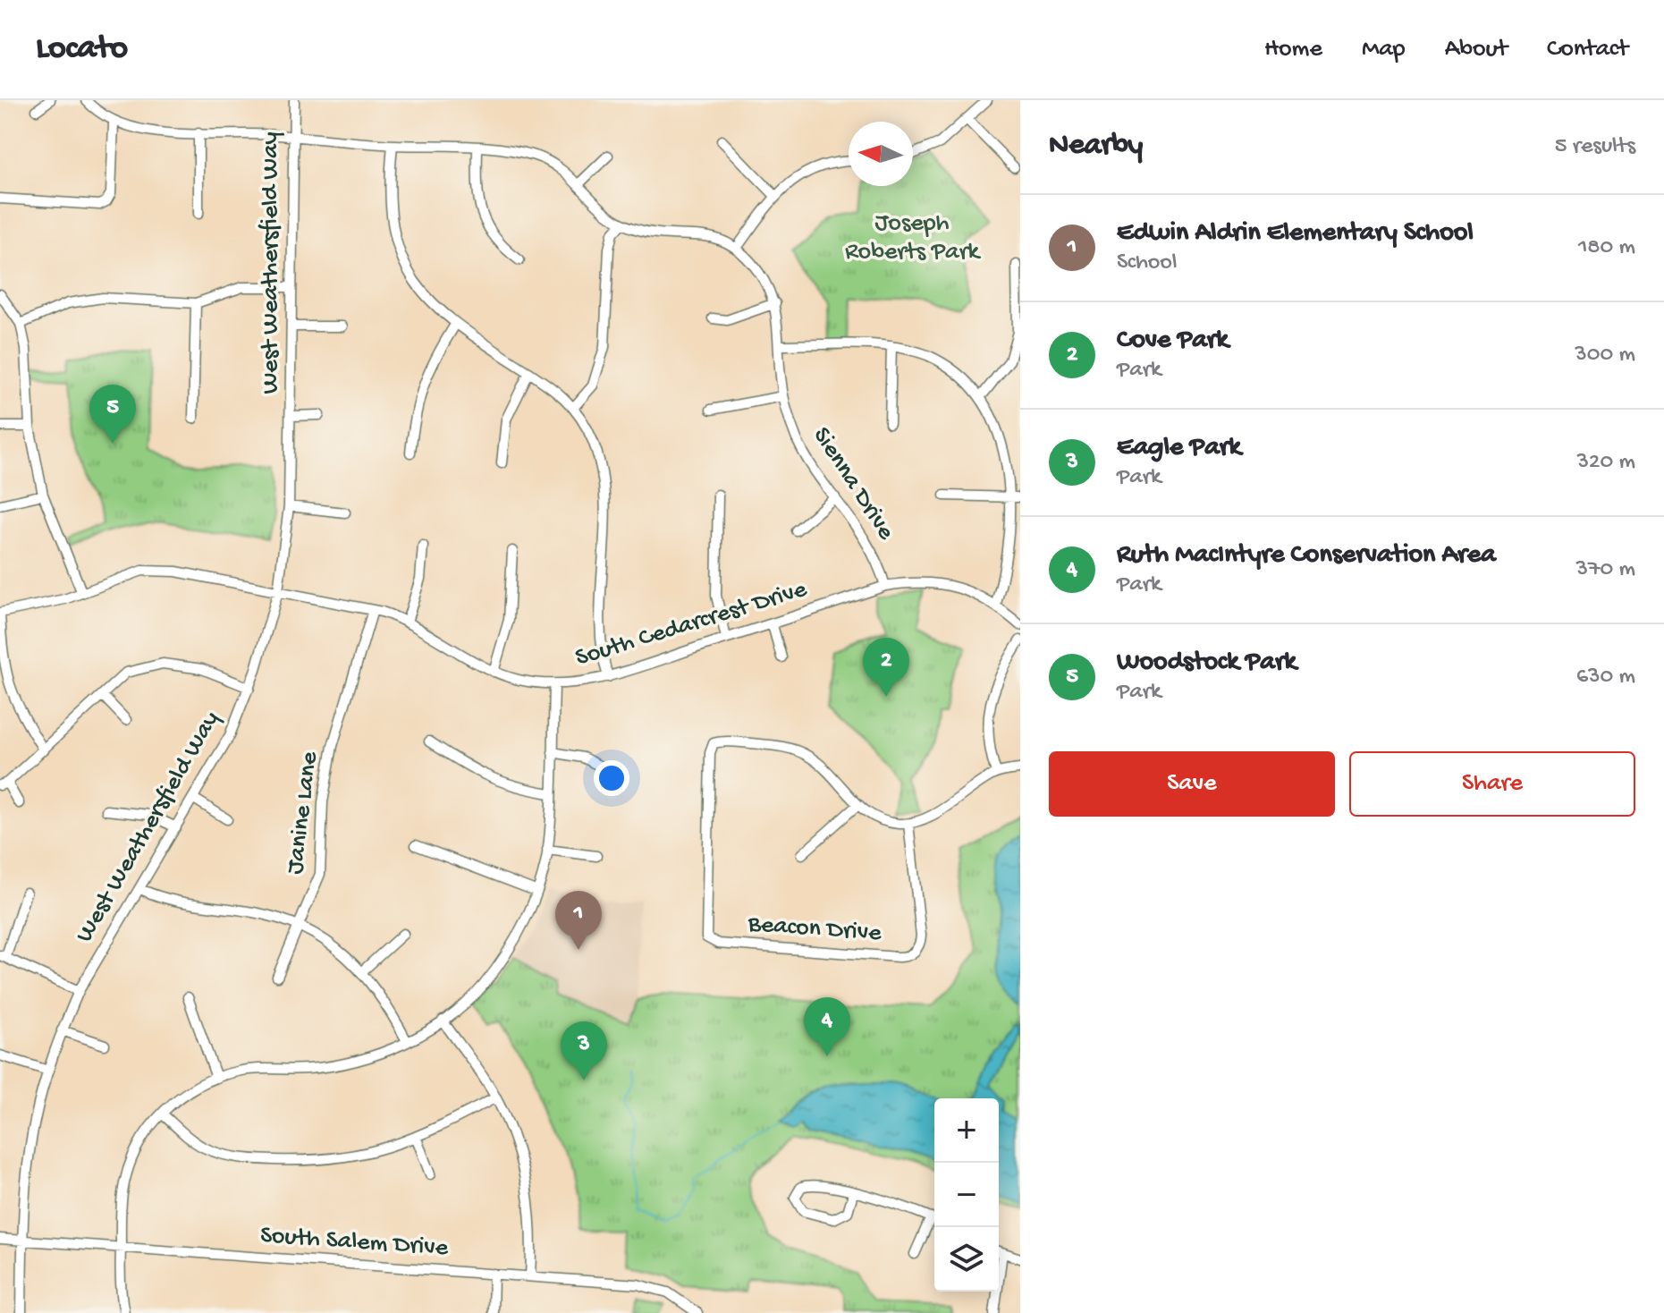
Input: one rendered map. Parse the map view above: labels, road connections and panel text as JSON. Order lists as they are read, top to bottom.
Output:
{
  "streets": {
    "street": [
      "West Weathersfield Way",
      "Sienna Drive",
      "South Cedarcrest Drive",
      "Janine Lane",
      "Beacon Drive",
      "South Salem Drive"
    ]
  },
  "crossings": [
    ["West Weathersfield Way", "South Cedarcrest Drive"],
    ["West Weathersfield Way", "South Salem Drive"],
    ["Sienna Drive", "South Cedarcrest Drive"],
    ["South Cedarcrest Drive", "Janine Lane"]
  ],
  "parks": ["Joseph Roberts Park"],
  "north": "left",
  "page": {
    "header": "Locato",
    "nav": [
      "Home",
      "Map",
      "About",
      "Contact"
    ],
    "heading": ["Nearby", "5 results"],
    "list": [
      {
        "mark": "1",
        "name": "Edwin Aldrin Elementary School",
        "note": "School",
        "value": "180 m"
      },
      {
        "mark": "2",
        "name": "Cove Park",
        "note": "Park",
        "value": "300 m"
      },
      {
        "mark": "3",
        "name": "Eagle Park",
        "note": "Park",
        "value": "320 m"
      },
      {
        "mark": "4",
        "name": "Ruth MacIntyre Conservation Area",
        "note": "Park",
        "value": "370 m"
      },
      {
        "mark": "5",
        "name": "Woodstock Park",
        "note": "Park",
        "value": "630 m"
      }
    ],
    "pins": [
      "5",
      "2",
      "1",
      "4",
      "3"
    ],
    "buttons": ["Save", "Share"],
    "map_buttons": ["+", "−"]
  }
}
